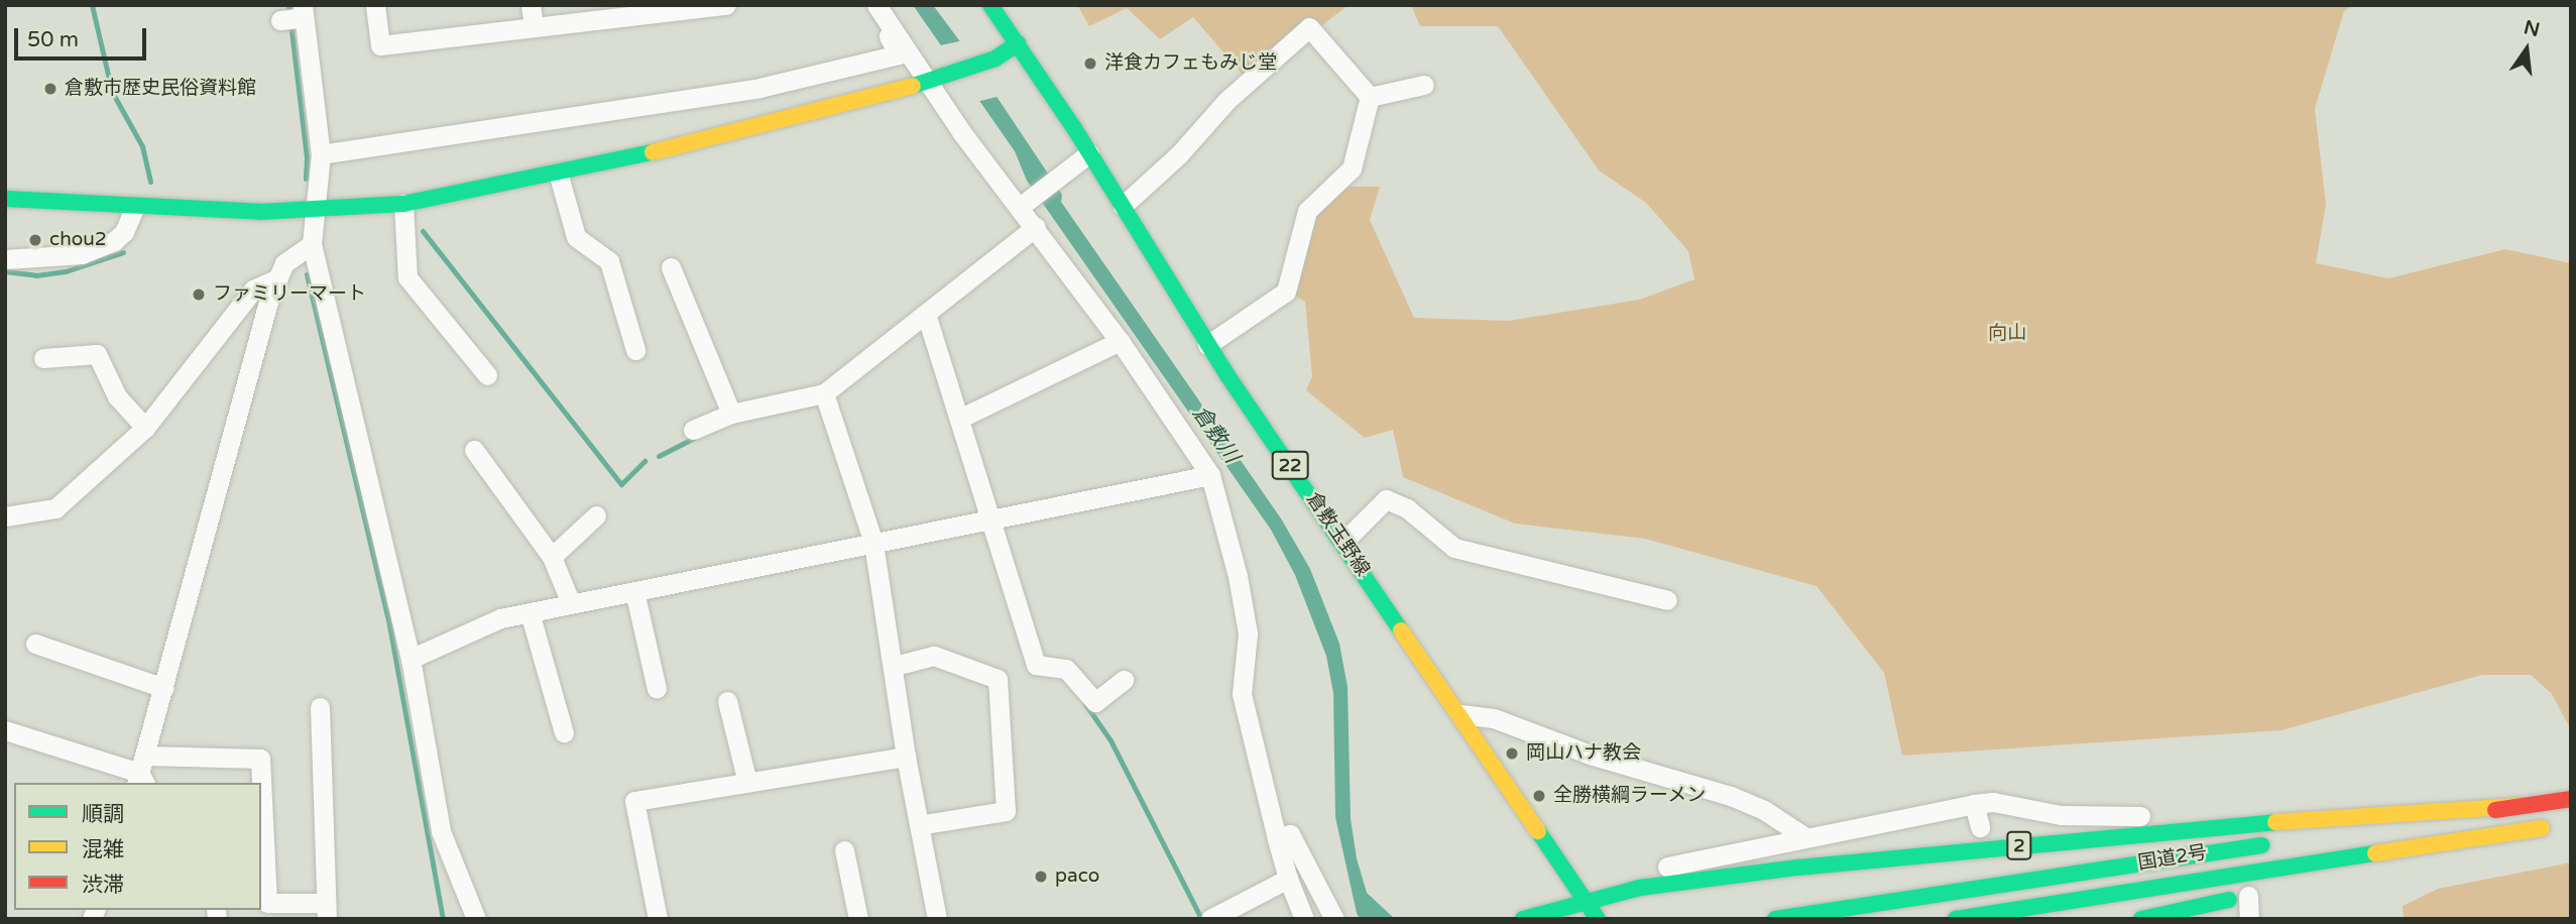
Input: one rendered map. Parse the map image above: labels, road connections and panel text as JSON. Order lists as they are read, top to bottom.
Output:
{
  "streets": {
    "main road": [
      "22",
      "倉敷玉野線",
      "2",
      "国道2号"
    ]
  },
  "crossings": [
    ["倉敷玉野線", "2"]
  ],
  "water": ["倉敷川"],
  "parks": ["向山"],
  "places": [
    "洋食カフェもみじ堂",
    "倉敷市歴史民俗資料館",
    "chou2",
    "ファミリーマート",
    "岡山ハナ教会",
    "全勝横綱ラーメン",
    "paco"
  ],
  "legend": ["順調", "混雑", "渋滞"],
  "scale_bar": "50 m",
  "north": "top"
}
